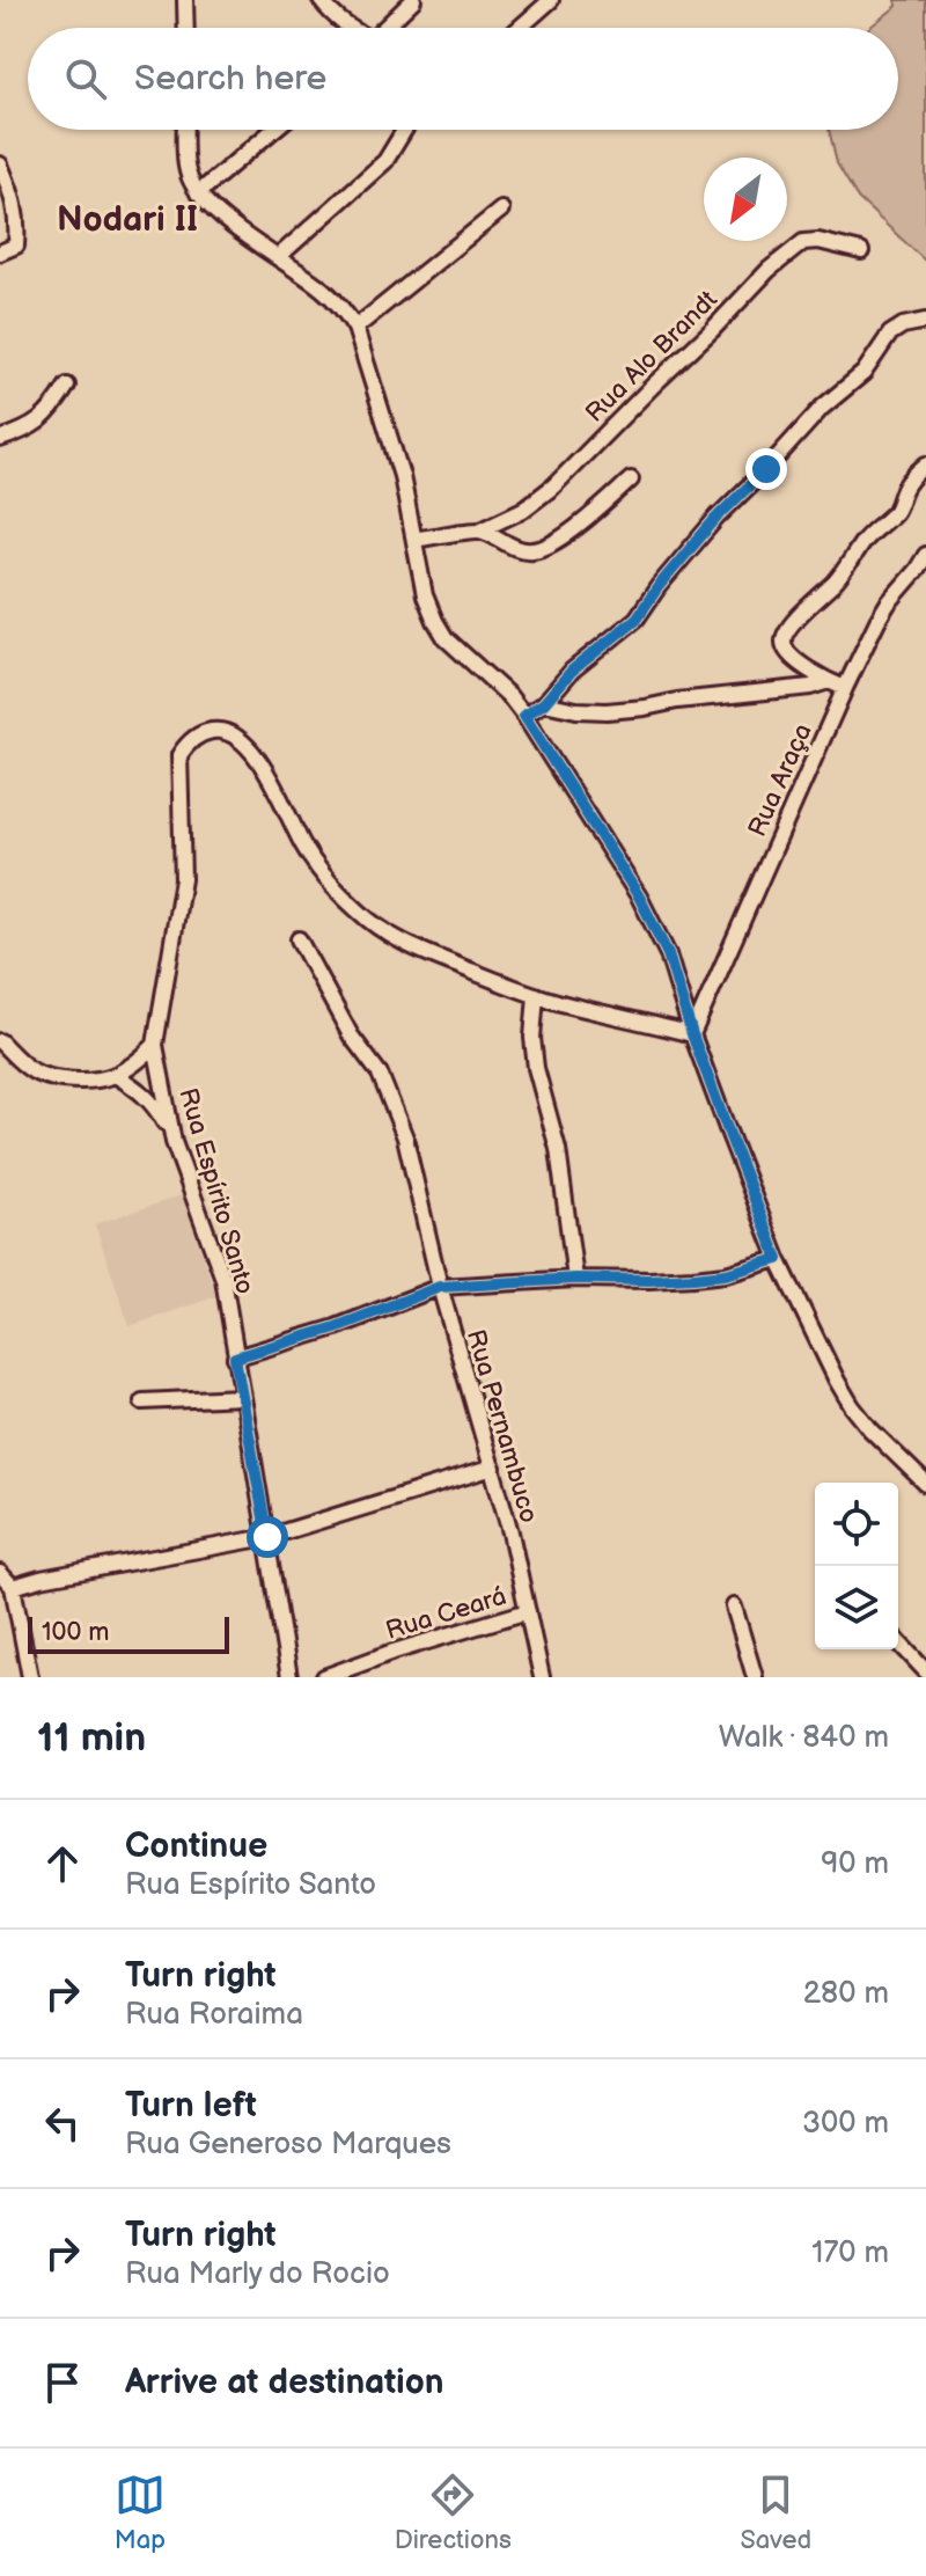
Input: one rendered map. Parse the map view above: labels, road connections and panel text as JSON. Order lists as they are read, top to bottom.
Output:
{
  "streets": {
    "street": [
      "Rua Alo Brandt",
      "Rua Araça",
      "Rua Espírito Santo",
      "Rua Pernambuco",
      "Rua Ceará"
    ]
  },
  "crossings": [
    ["Rua Pernambuco", "Rua Ceará"]
  ],
  "districts": ["Nodari II"],
  "scale_bar": "100 m",
  "north": "bottom left",
  "page": {
    "search": "Search here",
    "scale": "100 m",
    "heading": ["11 min", "Walk · 840 m"],
    "list": [
      ["Continue", "Rua Espírito Santo", "90 m"],
      ["Turn right", "Rua Roraima", "280 m"],
      ["Turn left", "Rua Generoso Marques", "300 m"],
      ["Turn right", "Rua Marly do Rocio", "170 m"],
      "Arrive at destination"
    ],
    "nav": ["Map", "Directions", "Saved"]
  }
}
